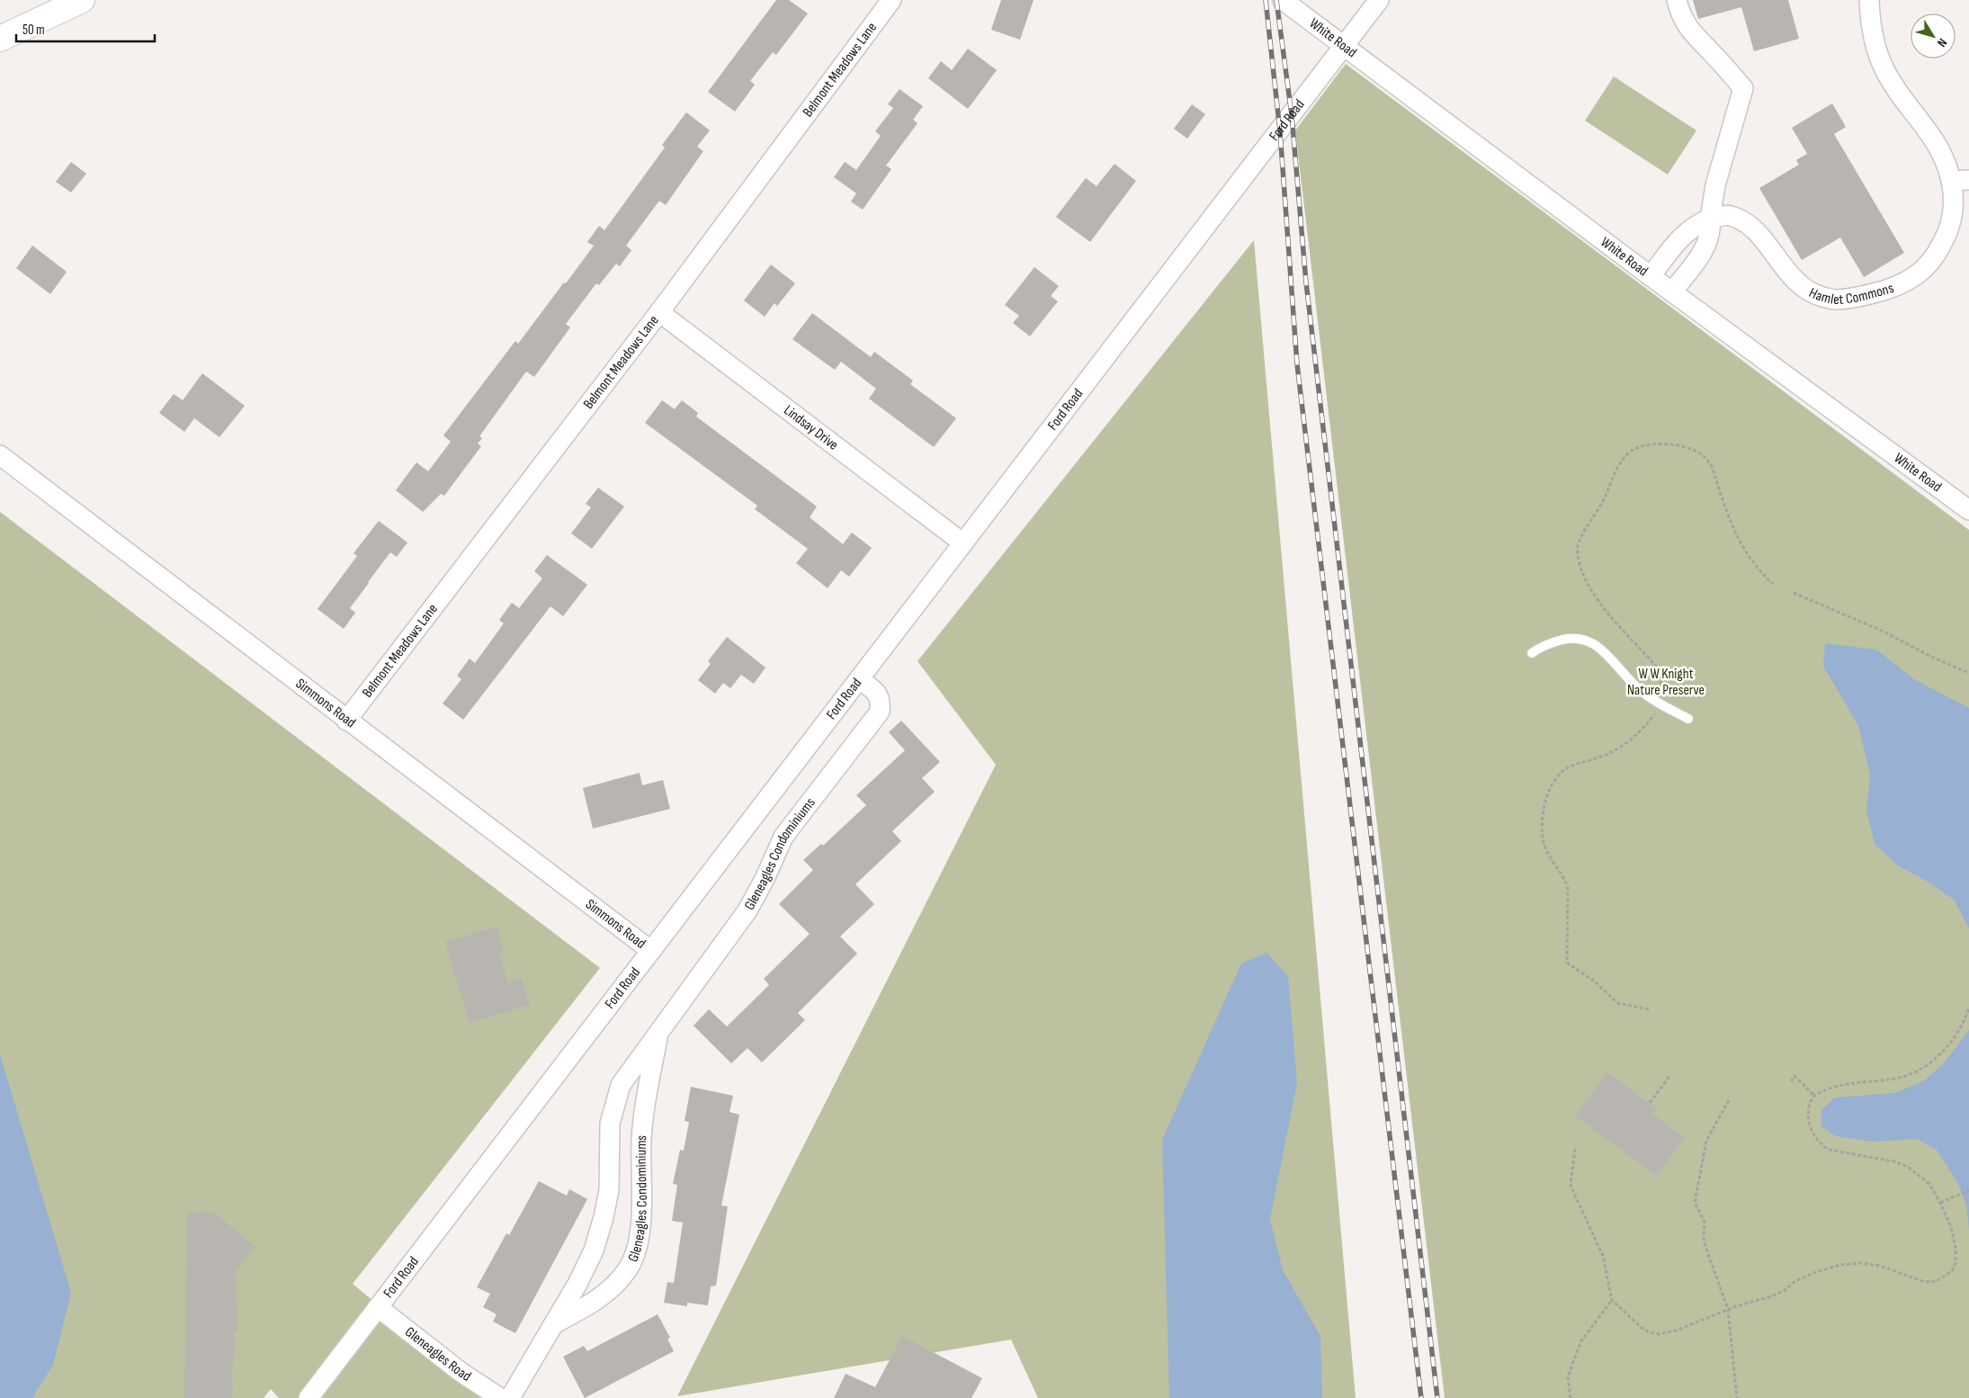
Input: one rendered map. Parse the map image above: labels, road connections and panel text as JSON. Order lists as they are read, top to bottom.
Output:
{
  "streets": {
    "street": [
      "White Road",
      "Belmont Meadows Lane",
      "Ford Road",
      "Hamlet Commons",
      "Lindsay Drive",
      "Simmons Road",
      "Gleneagles Condominiums",
      "Gleneagles Road"
    ]
  },
  "crossings": [
    ["White Road", "Ford Road"],
    ["White Road", "Hamlet Commons"],
    ["Belmont Meadows Lane", "Lindsay Drive"],
    ["Belmont Meadows Lane", "Simmons Road"],
    ["Ford Road", "Lindsay Drive"],
    ["Ford Road", "Simmons Road"],
    ["Ford Road", "Gleneagles Condominiums"],
    ["Ford Road", "Gleneagles Road"]
  ],
  "parks": ["W W Knight Nature Preserve"],
  "scale_bar": "50 m",
  "north": "bottom right"
}
